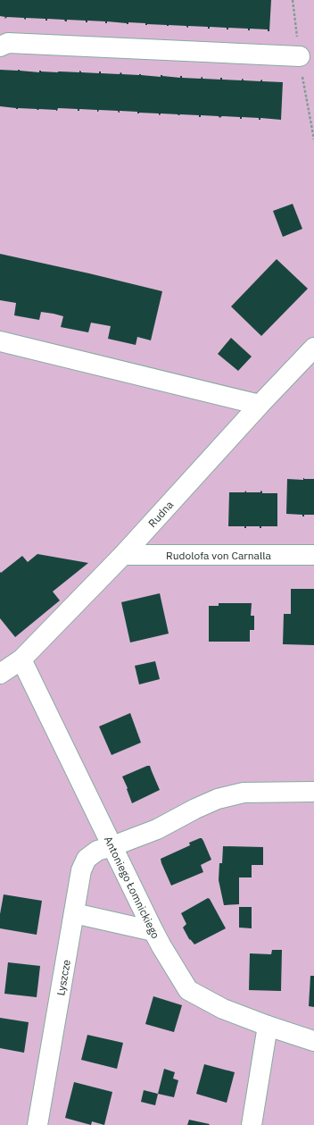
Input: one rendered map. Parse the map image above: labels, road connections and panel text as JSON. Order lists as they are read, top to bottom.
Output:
{
  "streets": {
    "street": [
      "Rudna",
      "Rudolofa von Carnalla",
      "Antoniego Łomnickiego",
      "Lyszcze"
    ]
  },
  "crossings": [
    ["Rudna", "Rudolofa von Carnalla"],
    ["Rudna", "Antoniego Łomnickiego"],
    ["Antoniego Łomnickiego", "Lyszcze"]
  ]
}
